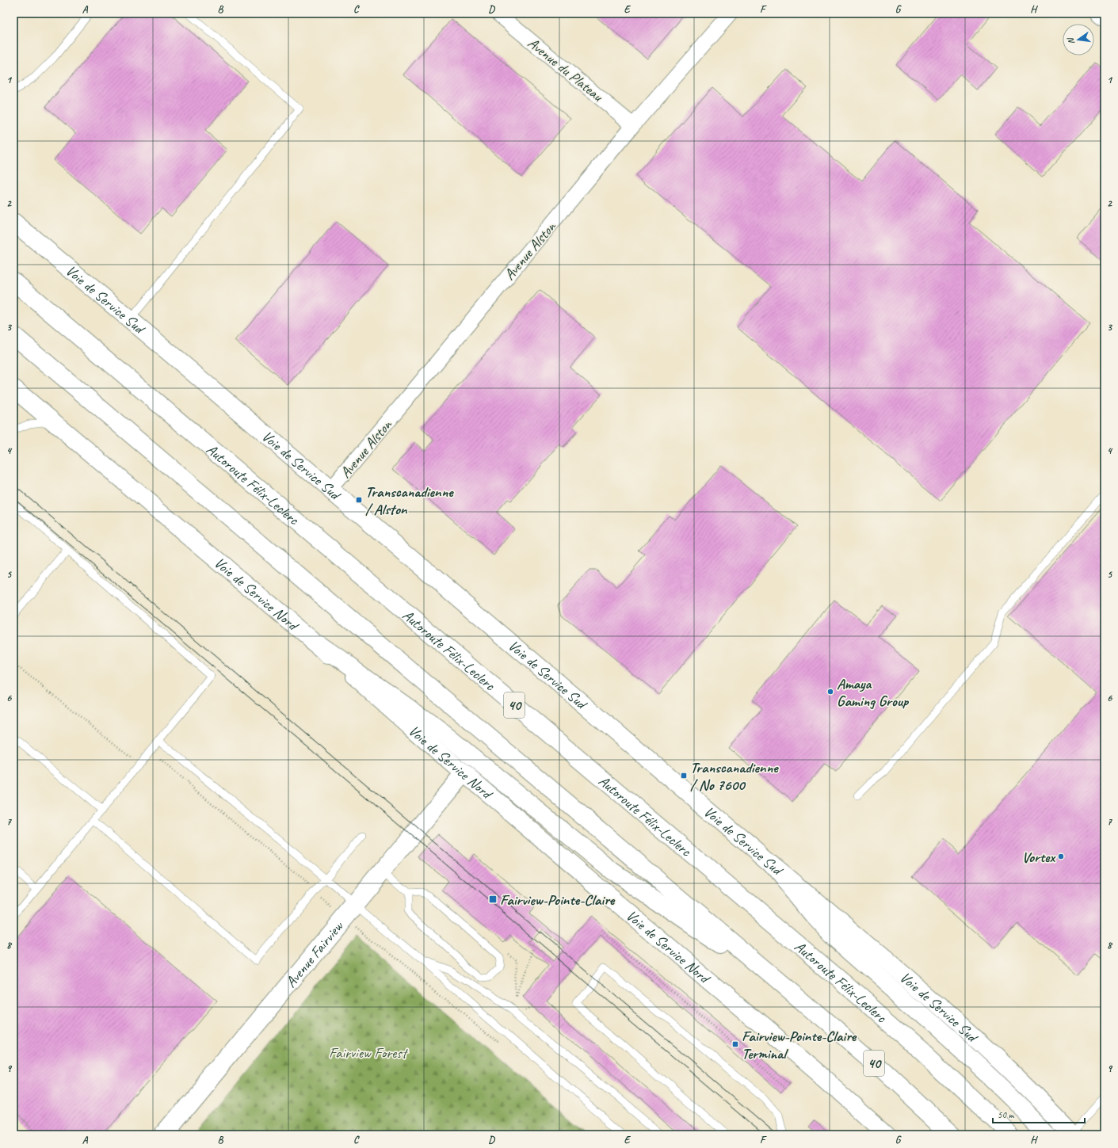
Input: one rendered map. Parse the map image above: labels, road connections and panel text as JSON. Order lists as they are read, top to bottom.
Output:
{
  "streets": {
    "main road": [
      "Voie de Service Sud",
      "Autoroute Félix-Leclerc",
      "Voie de Service Nord",
      "40",
      "Avenue Fairview"
    ],
    "street": ["Avenue du Plateau", "Avenue Alston"]
  },
  "crossings": [
    ["Avenue du Plateau", "Avenue Alston"],
    ["Avenue Alston", "Voie de Service Sud"],
    ["Voie de Service Nord", "Avenue Fairview"]
  ],
  "parks": ["Fairview Forest"],
  "places": {
    "transit": [
      "Transcanadienne / Alston",
      "Transcanadienne / No 7600",
      "Fairview-Pointe-Claire",
      "Fairview-Pointe-Claire Terminal"
    ],
    "other": ["Amaya Gaming Group", "Vortex"]
  },
  "scale_bar": "50 m",
  "north": "left",
  "grid": {
    "columns": [
      "A",
      "B",
      "C",
      "D",
      "E",
      "F",
      "G",
      "H"
    ],
    "rows": [
      "1",
      "2",
      "3",
      "4",
      "5",
      "6",
      "7",
      "8",
      "9"
    ]
  }
}
